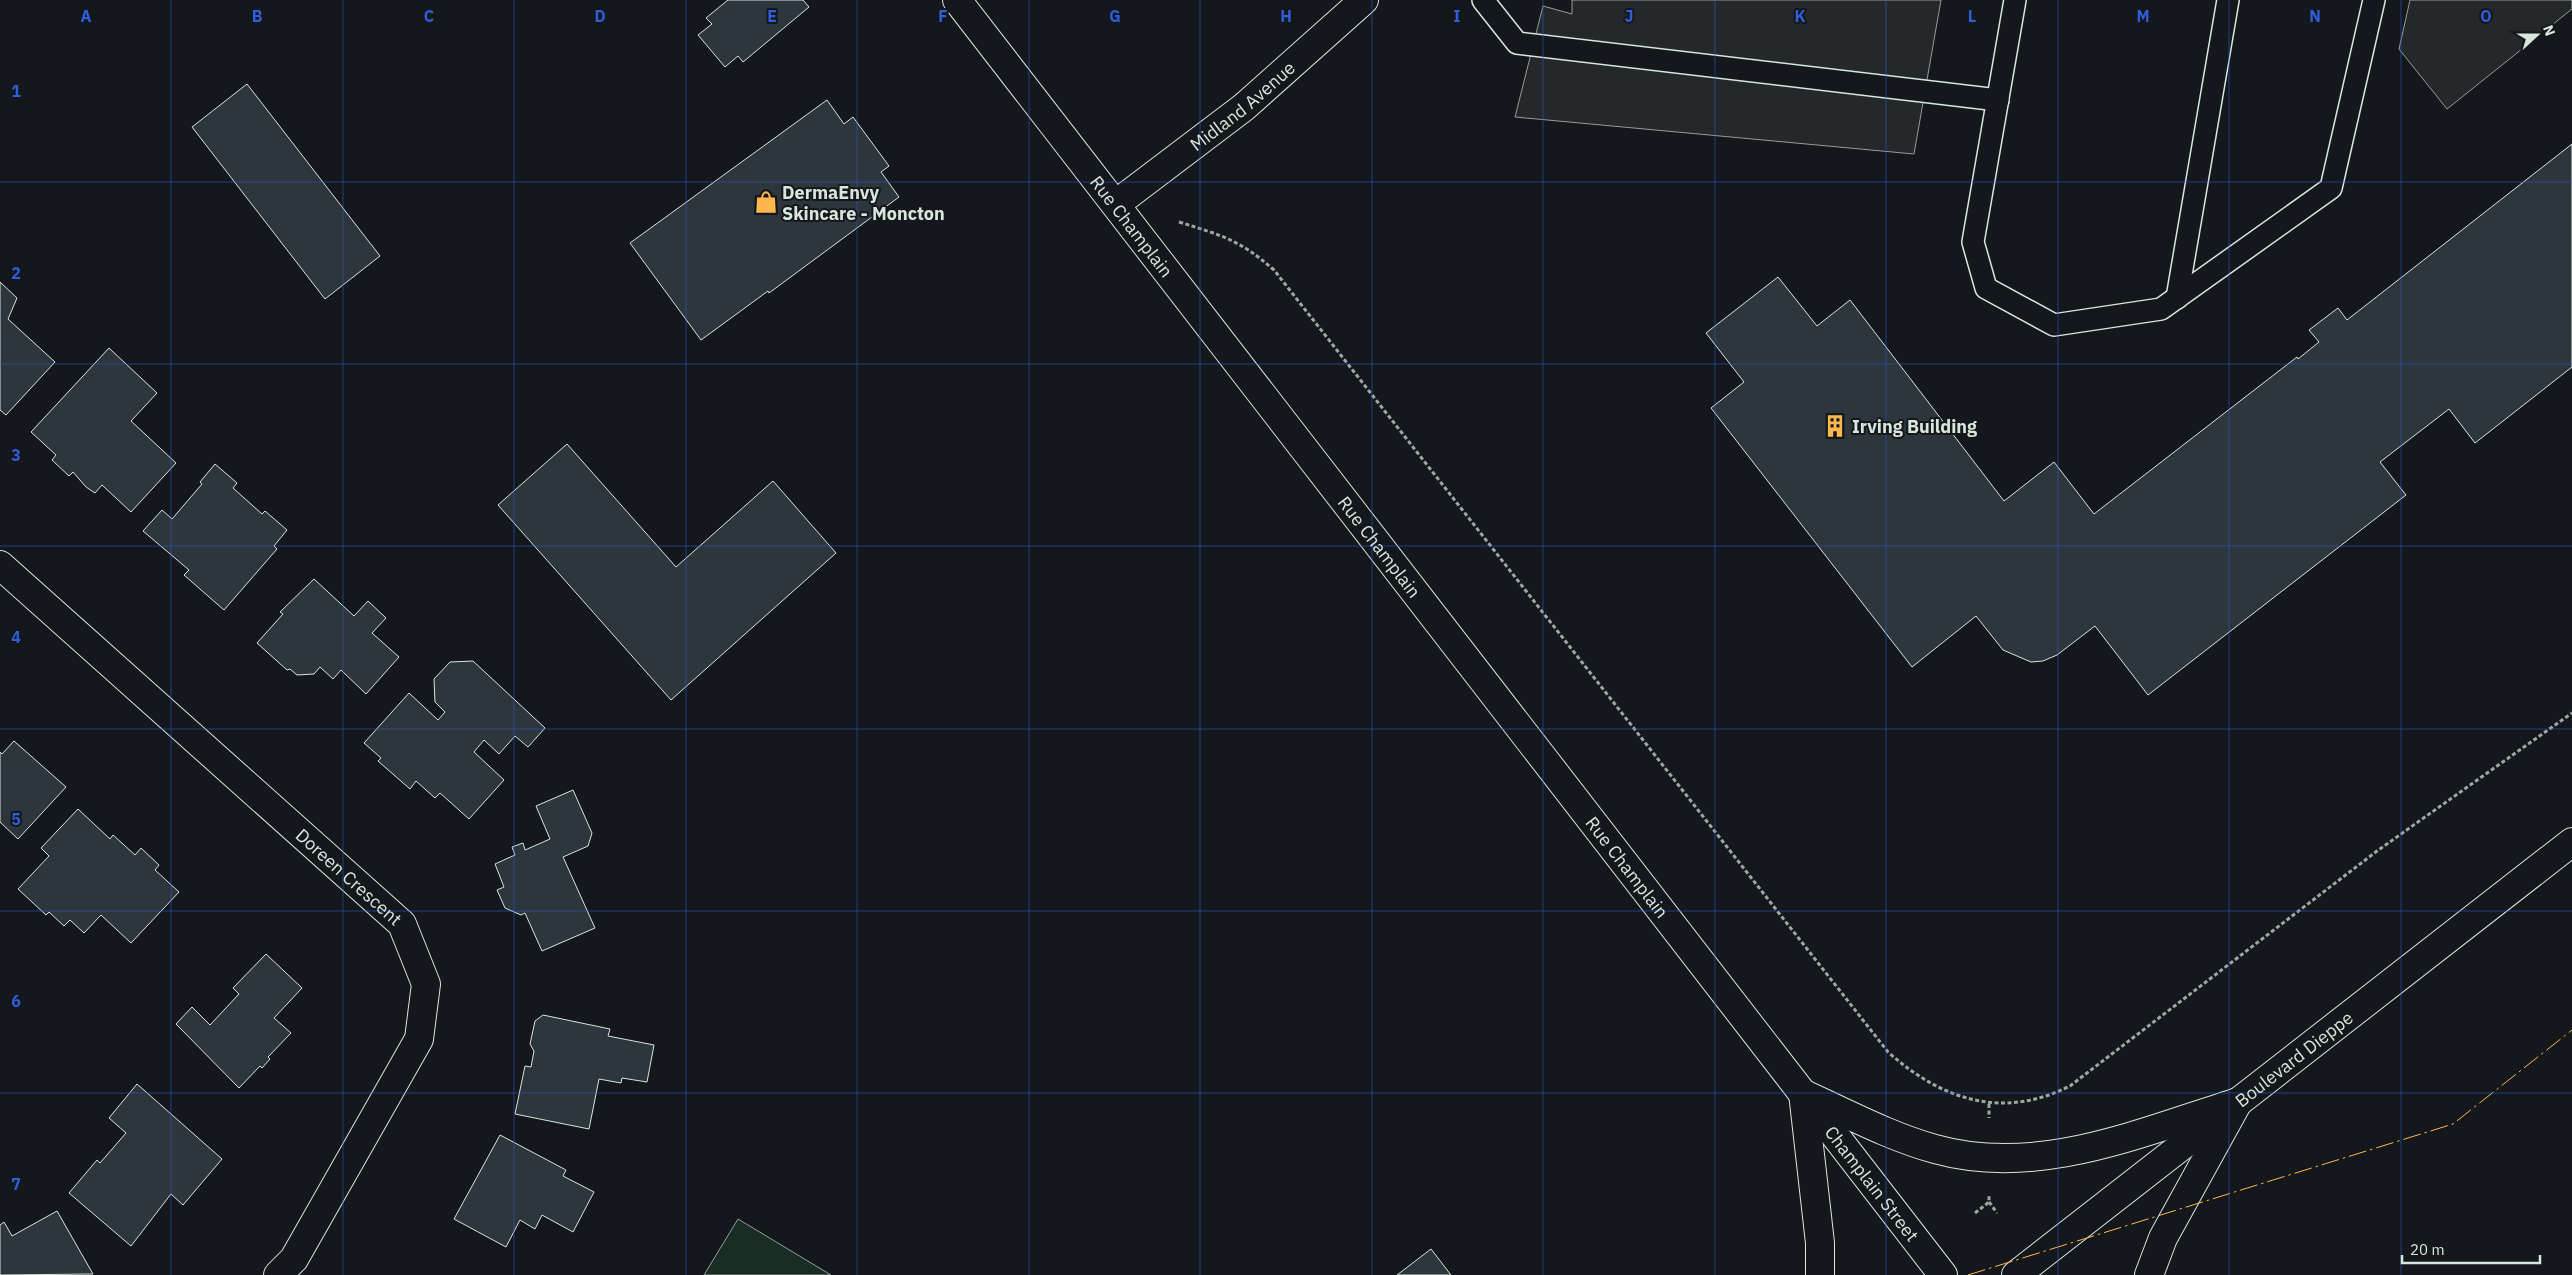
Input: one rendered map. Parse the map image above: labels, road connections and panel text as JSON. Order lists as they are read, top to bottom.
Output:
{
  "streets": {
    "main road": [
      "Midland Avenue",
      "Rue Champlain",
      "Doreen Crescent",
      "Boulevard Dieppe",
      "Champlain Street"
    ]
  },
  "crossings": [
    ["Midland Avenue", "Rue Champlain"],
    ["Rue Champlain", "Champlain Street"]
  ],
  "places": {
    "shop": ["DermaEnvy Skincare - Moncton"],
    "building": ["Irving Building"]
  },
  "scale_bar": "20 m",
  "north": "right",
  "grid": {
    "columns": [
      "A",
      "B",
      "C",
      "D",
      "E",
      "F",
      "G",
      "H",
      "I",
      "J",
      "K",
      "L",
      "M",
      "N",
      "O"
    ],
    "rows": [
      "1",
      "2",
      "3",
      "4",
      "5",
      "6",
      "7"
    ]
  }
}
